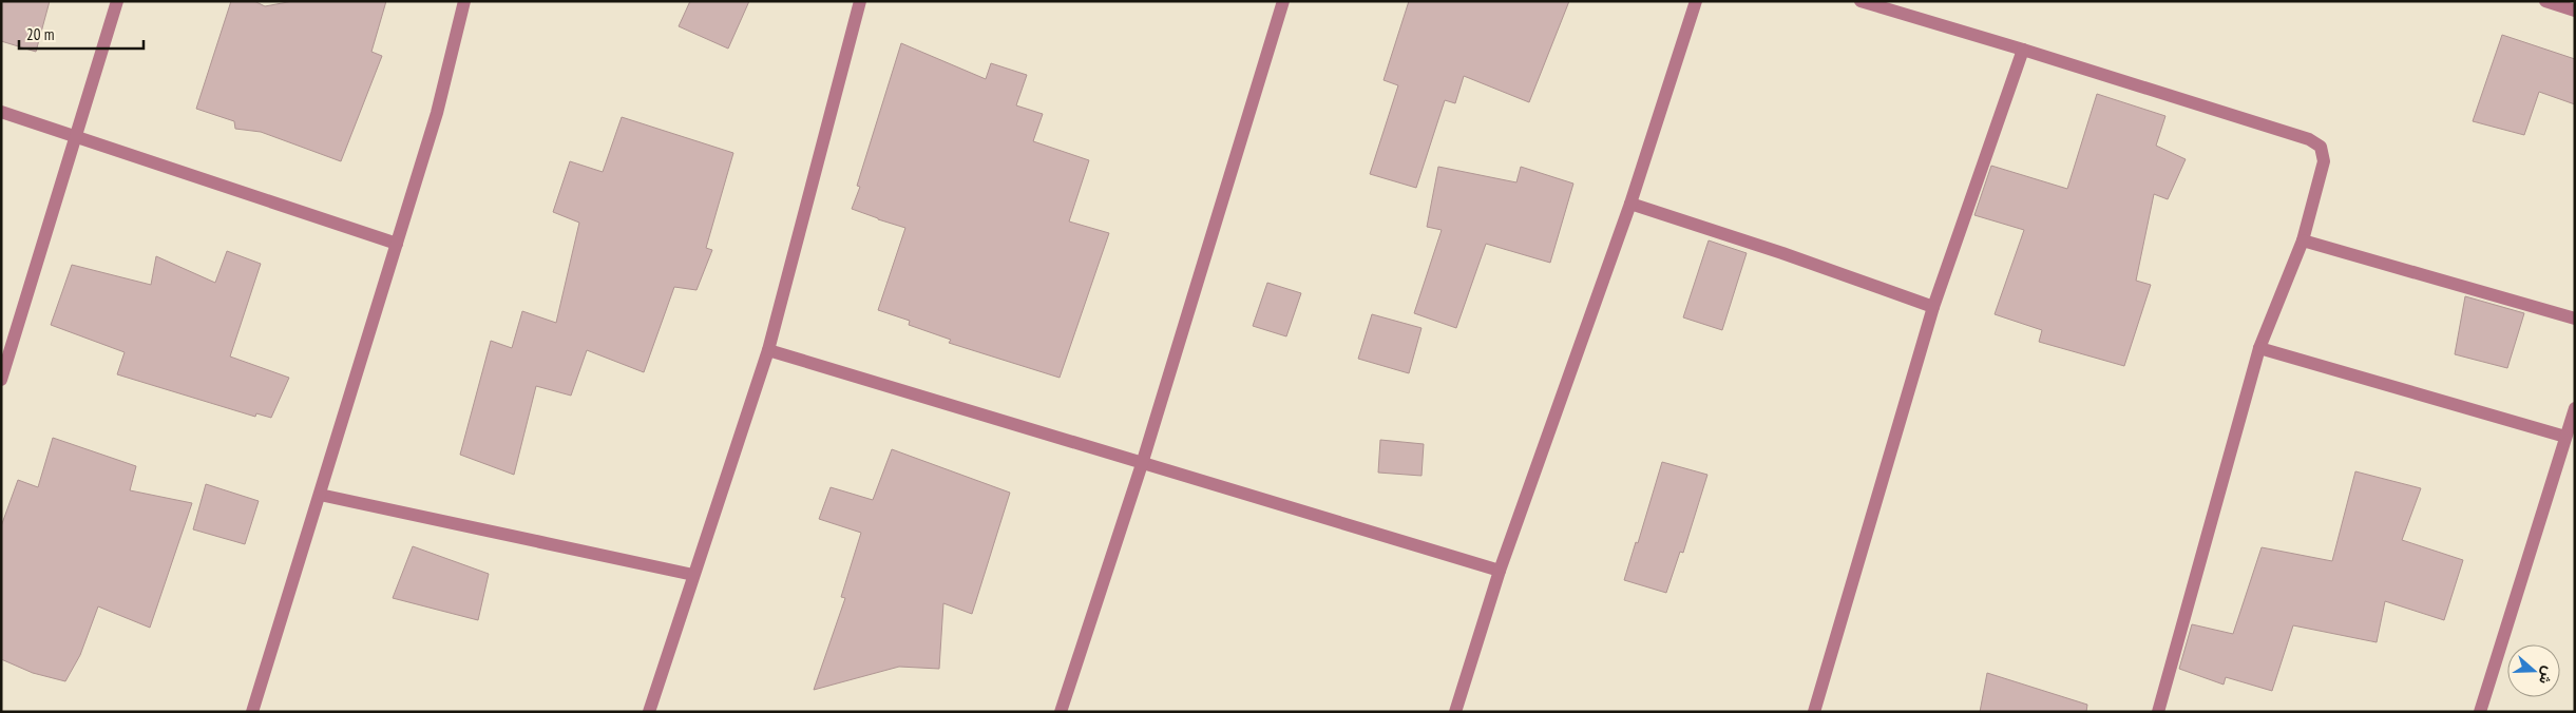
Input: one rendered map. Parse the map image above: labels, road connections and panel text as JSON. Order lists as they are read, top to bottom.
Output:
{
  "scale_bar": "20 m",
  "north": "right"
}
